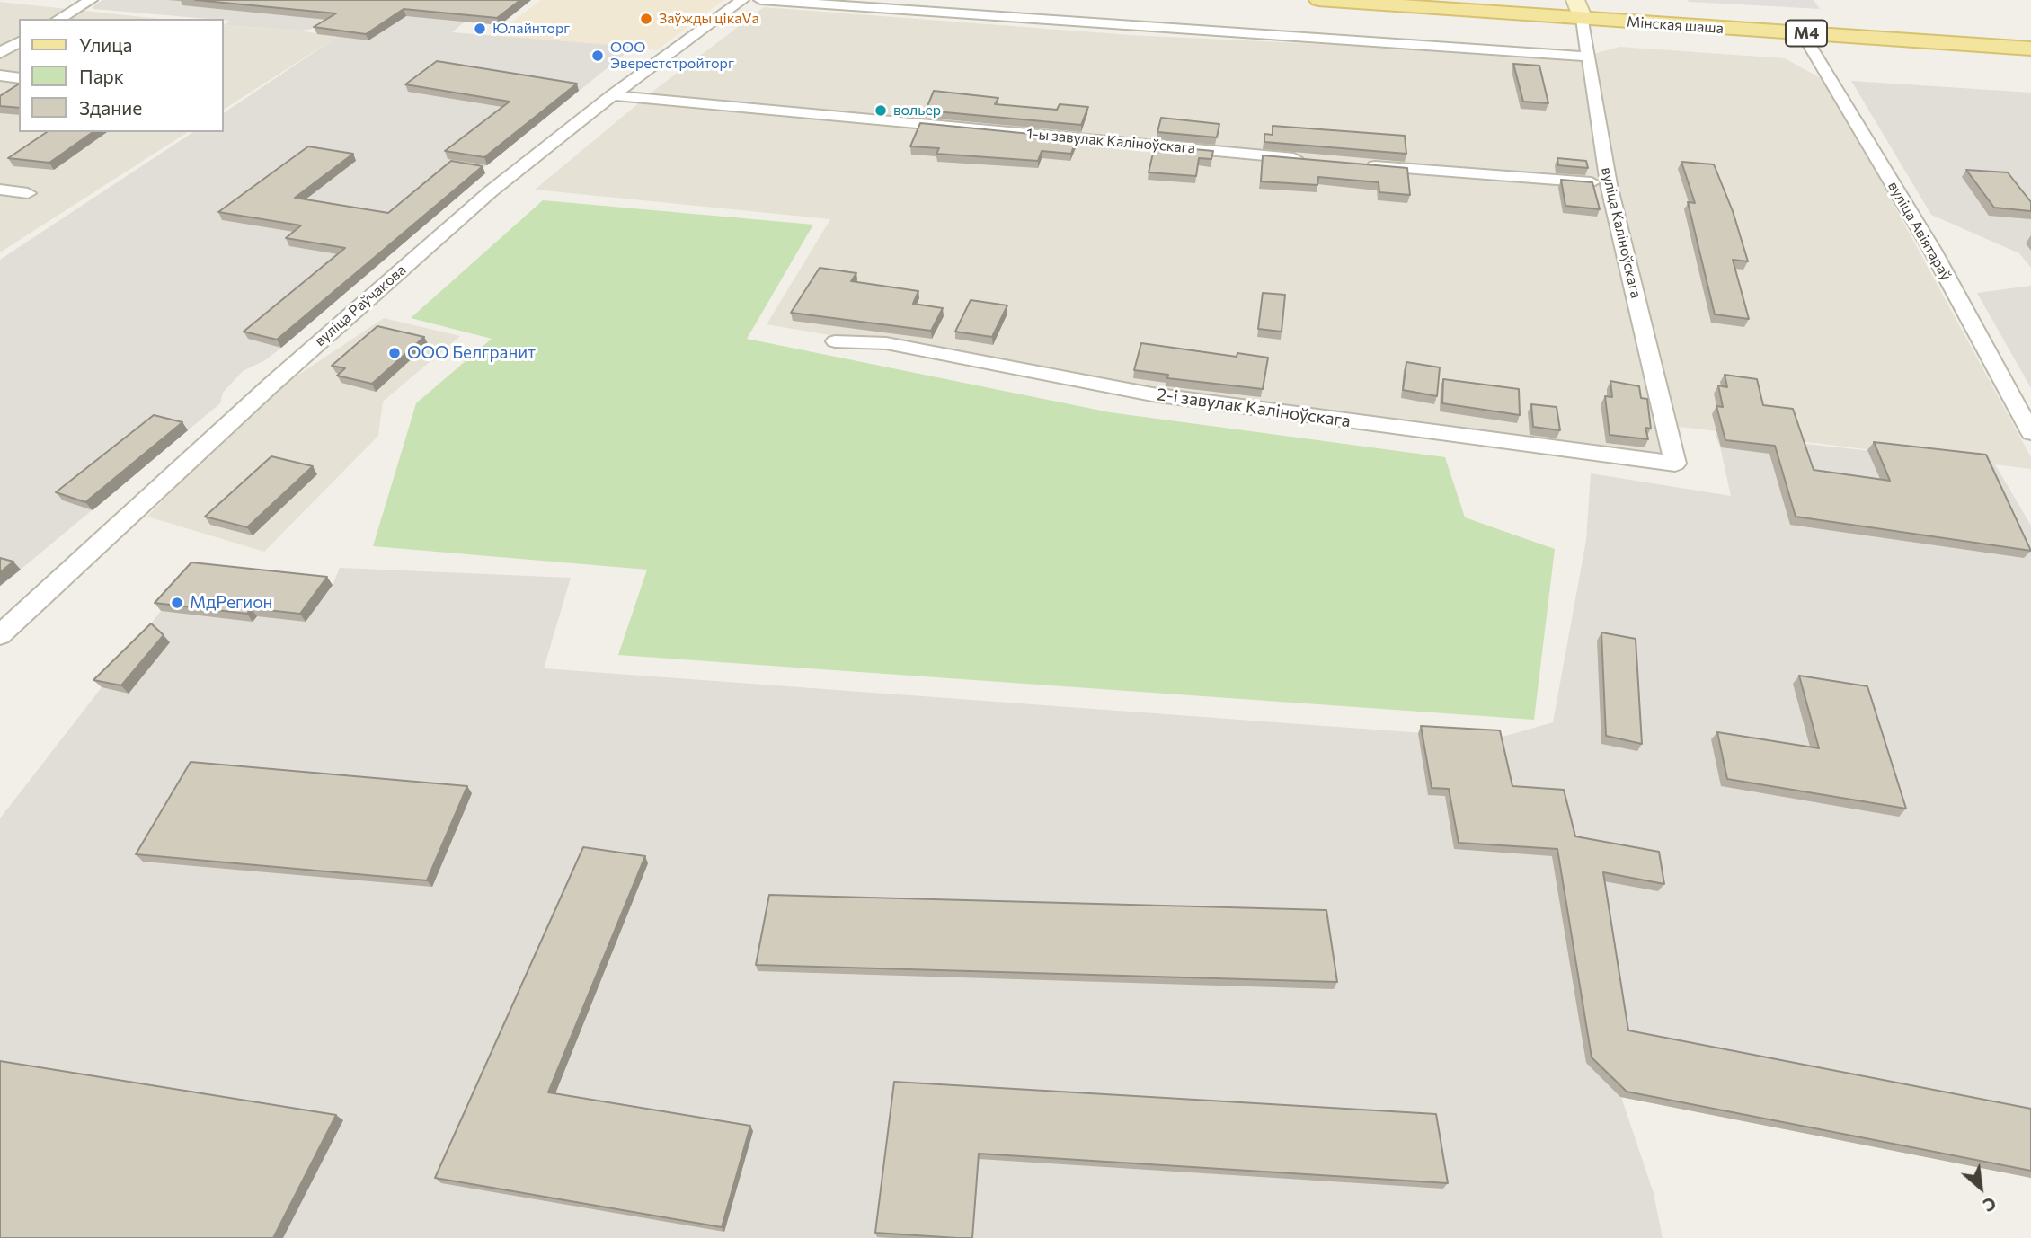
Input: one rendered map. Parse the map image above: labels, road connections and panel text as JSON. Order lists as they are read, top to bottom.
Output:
{
  "streets": {
    "main road": ["Мінская шаша", "М4"],
    "street": [
      "1-ы завулак Каліноўскага",
      "вуліца Авіятараў",
      "вуліца Каліноўскага",
      "вуліца Раўчакова",
      "2-і завулак Каліноўскага"
    ]
  },
  "crossings": [
    ["Мінская шаша", "вуліца Авіятараў"],
    ["Мінская шаша", "вуліца Каліноўскага"],
    ["1-ы завулак Каліноўскага", "вуліца Раўчакова"],
    ["вуліца Каліноўскага", "2-і завулак Каліноўскага"]
  ],
  "places": [
    "Заўжды цікаVа",
    "Юлайнторг",
    "ООО Эверестстройторг",
    "вольер",
    "ООО Белгранит",
    "МдРегион"
  ],
  "legend": ["Улица", "Парк", "Здание"],
  "north": "bottom right"
}
